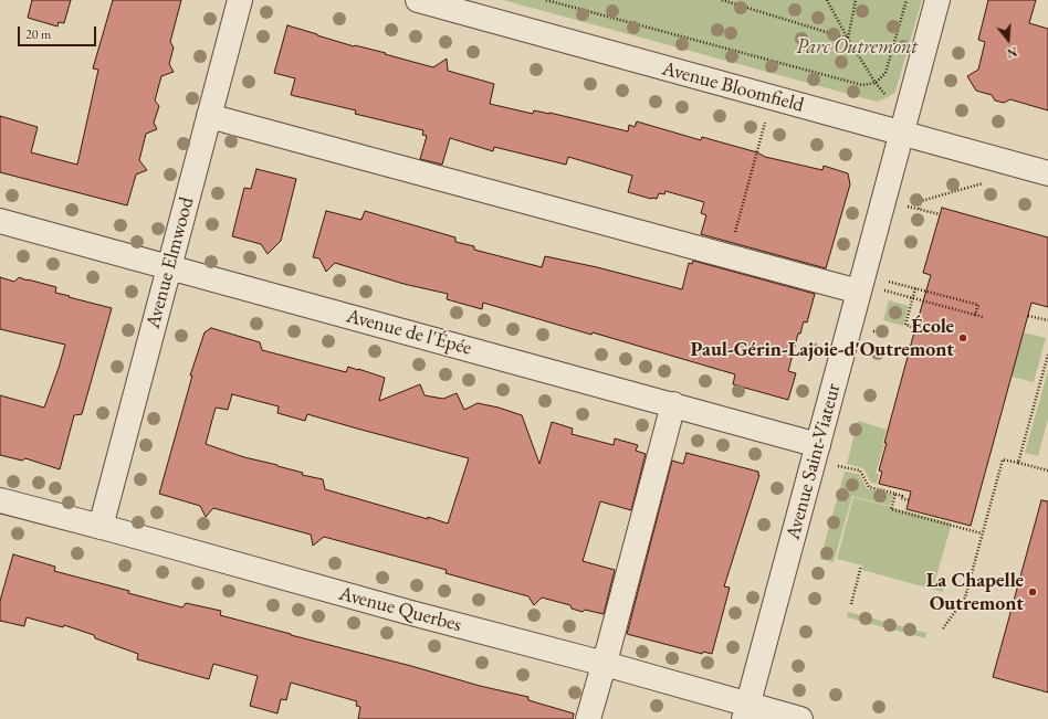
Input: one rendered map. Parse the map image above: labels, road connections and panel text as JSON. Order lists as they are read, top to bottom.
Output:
{
  "streets": {
    "street": [
      "Avenue Bloomfield",
      "Avenue Elmwood",
      "Avenue de l'Épée",
      "Avenue Saint-Viateur",
      "Avenue Querbes"
    ]
  },
  "crossings": [
    ["Avenue Bloomfield", "Avenue Saint-Viateur"],
    ["Avenue Elmwood", "Avenue de l'Épée"],
    ["Avenue Elmwood", "Avenue Querbes"],
    ["Avenue de l'Épée", "Avenue Saint-Viateur"],
    ["Avenue Saint-Viateur", "Avenue Querbes"]
  ],
  "parks": ["Parc Outremont"],
  "places": ["École Paul-Gérin-Lajoie-d'Outremont", "La Chapelle Outremont"],
  "scale_bar": "20 m",
  "north": "bottom"
}
